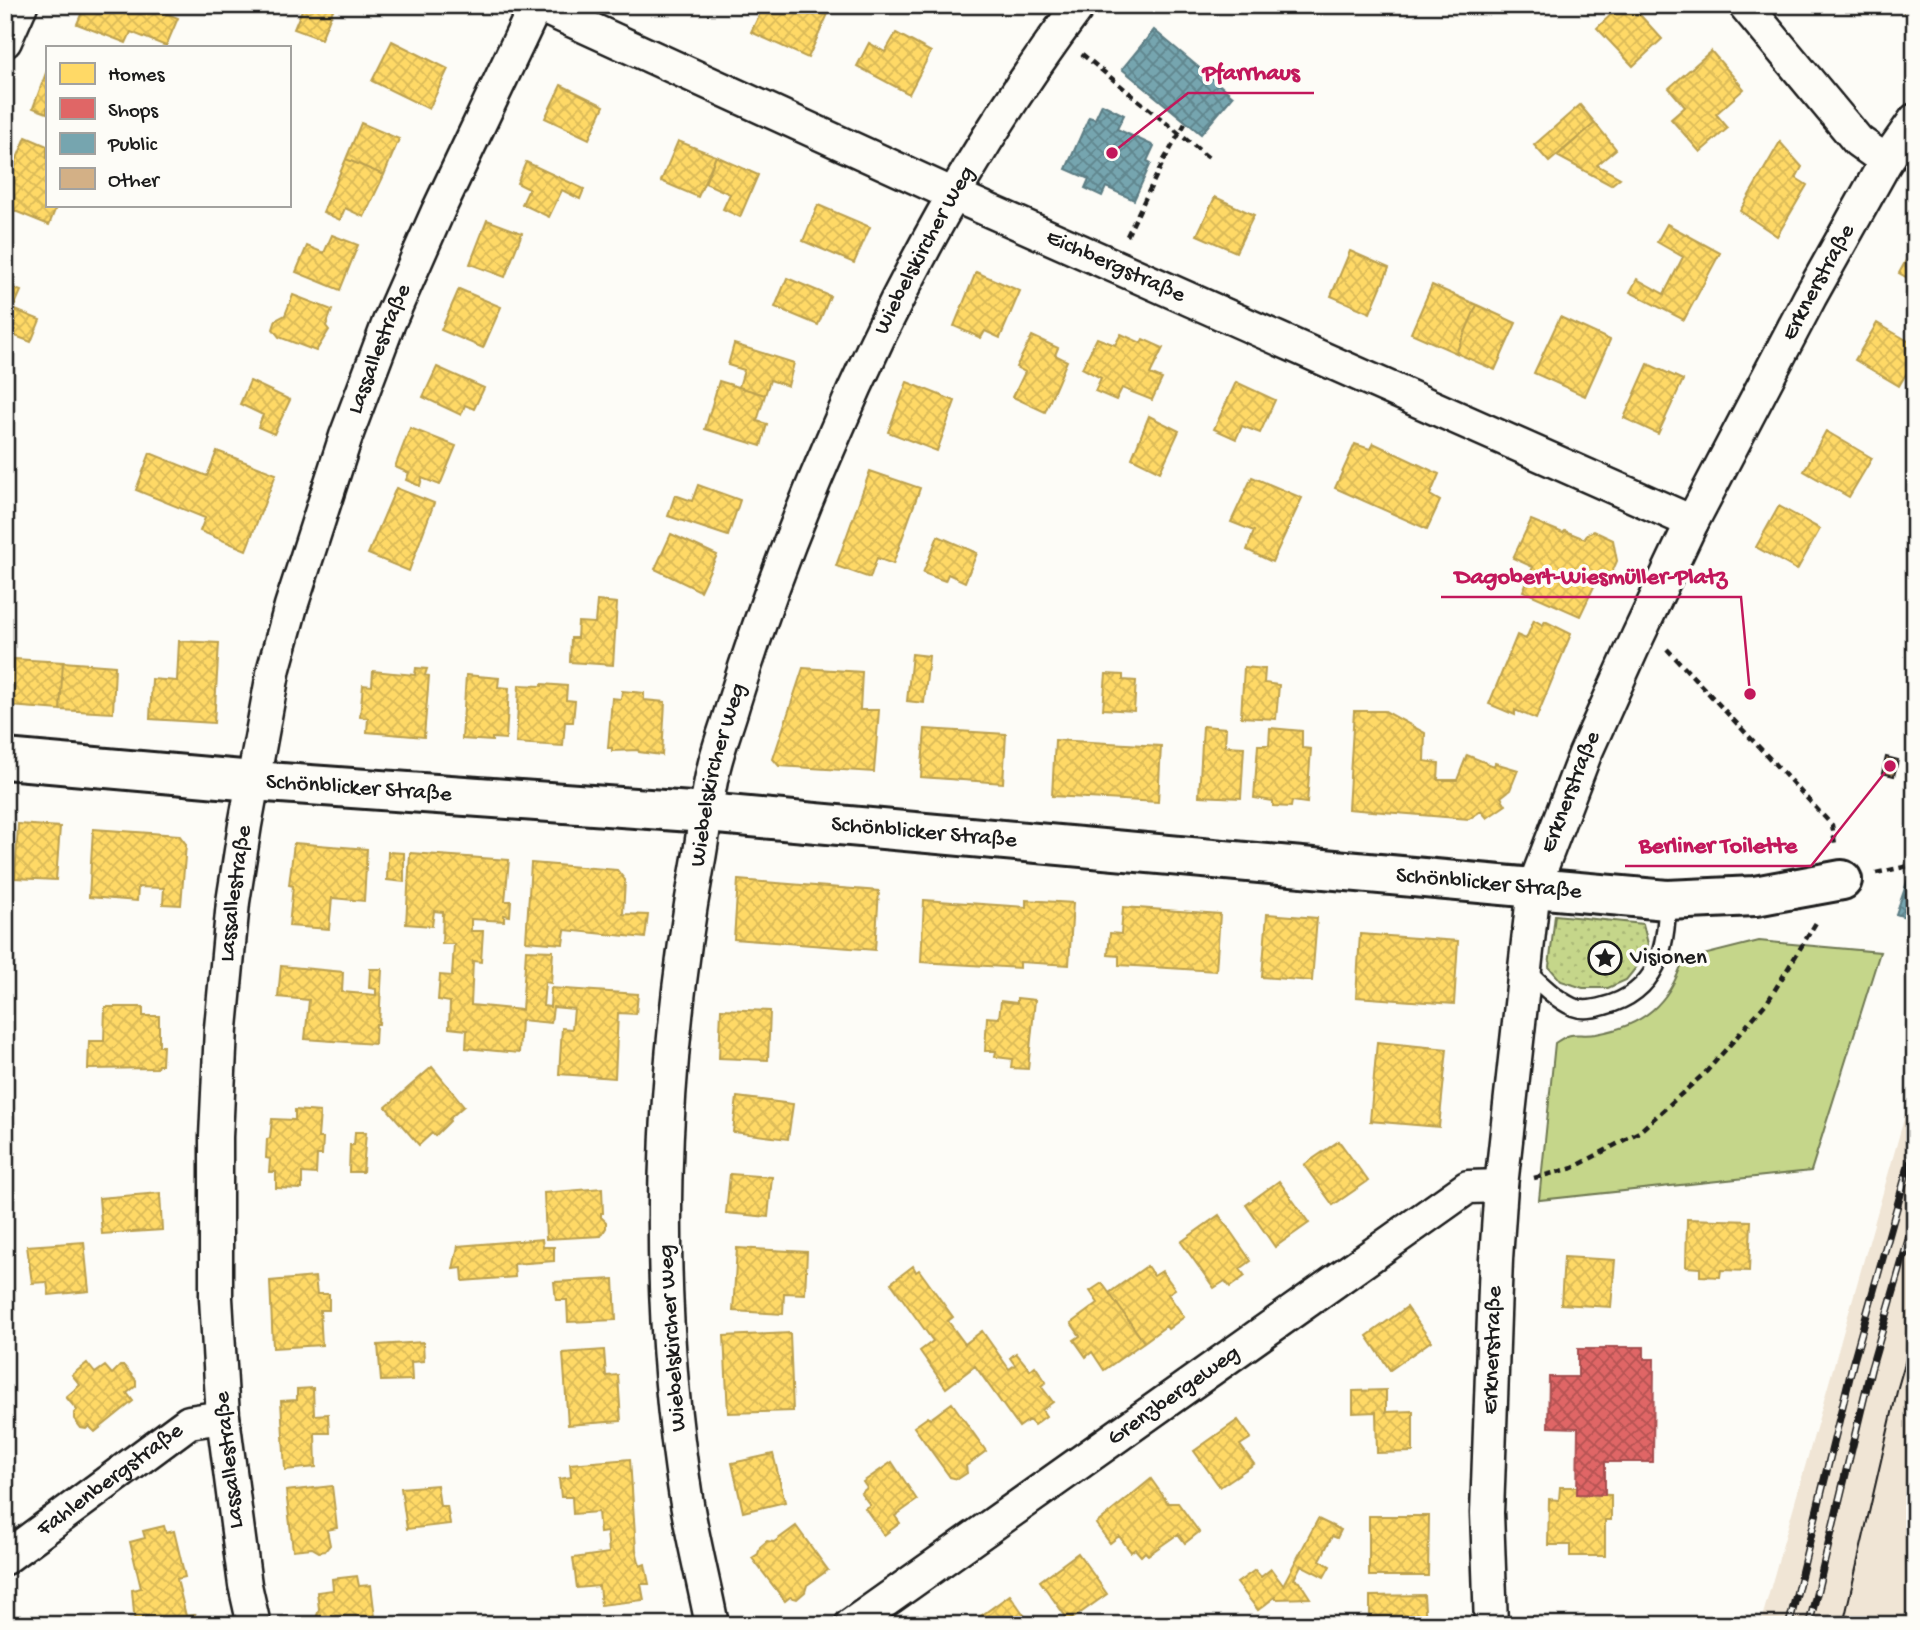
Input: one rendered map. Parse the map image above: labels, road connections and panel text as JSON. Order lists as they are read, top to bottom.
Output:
{
  "streets": {
    "street": [
      "Wiebelskircher Weg",
      "Eichbergstraße",
      "Erknerstraße",
      "Lassallestraße",
      "Schönblicker Straße",
      "Grenzbergeweg",
      "Fahlenbergstraße"
    ]
  },
  "crossings": [
    ["Wiebelskircher Weg", "Eichbergstraße"],
    ["Wiebelskircher Weg", "Schönblicker Straße"],
    ["Eichbergstraße", "Erknerstraße"],
    ["Eichbergstraße", "Lassallestraße"],
    ["Erknerstraße", "Schönblicker Straße"],
    ["Erknerstraße", "Grenzbergeweg"],
    ["Lassallestraße", "Schönblicker Straße"],
    ["Lassallestraße", "Fahlenbergstraße"]
  ],
  "places": {
    "other": ["Pfarrhaus", "Dagobert-Wiesmüller-Platz", "Berliner Toilette"],
    "place": ["Visionen"]
  },
  "legend": [
    "Homes",
    "Shops",
    "Public",
    "Other"
  ]
}
